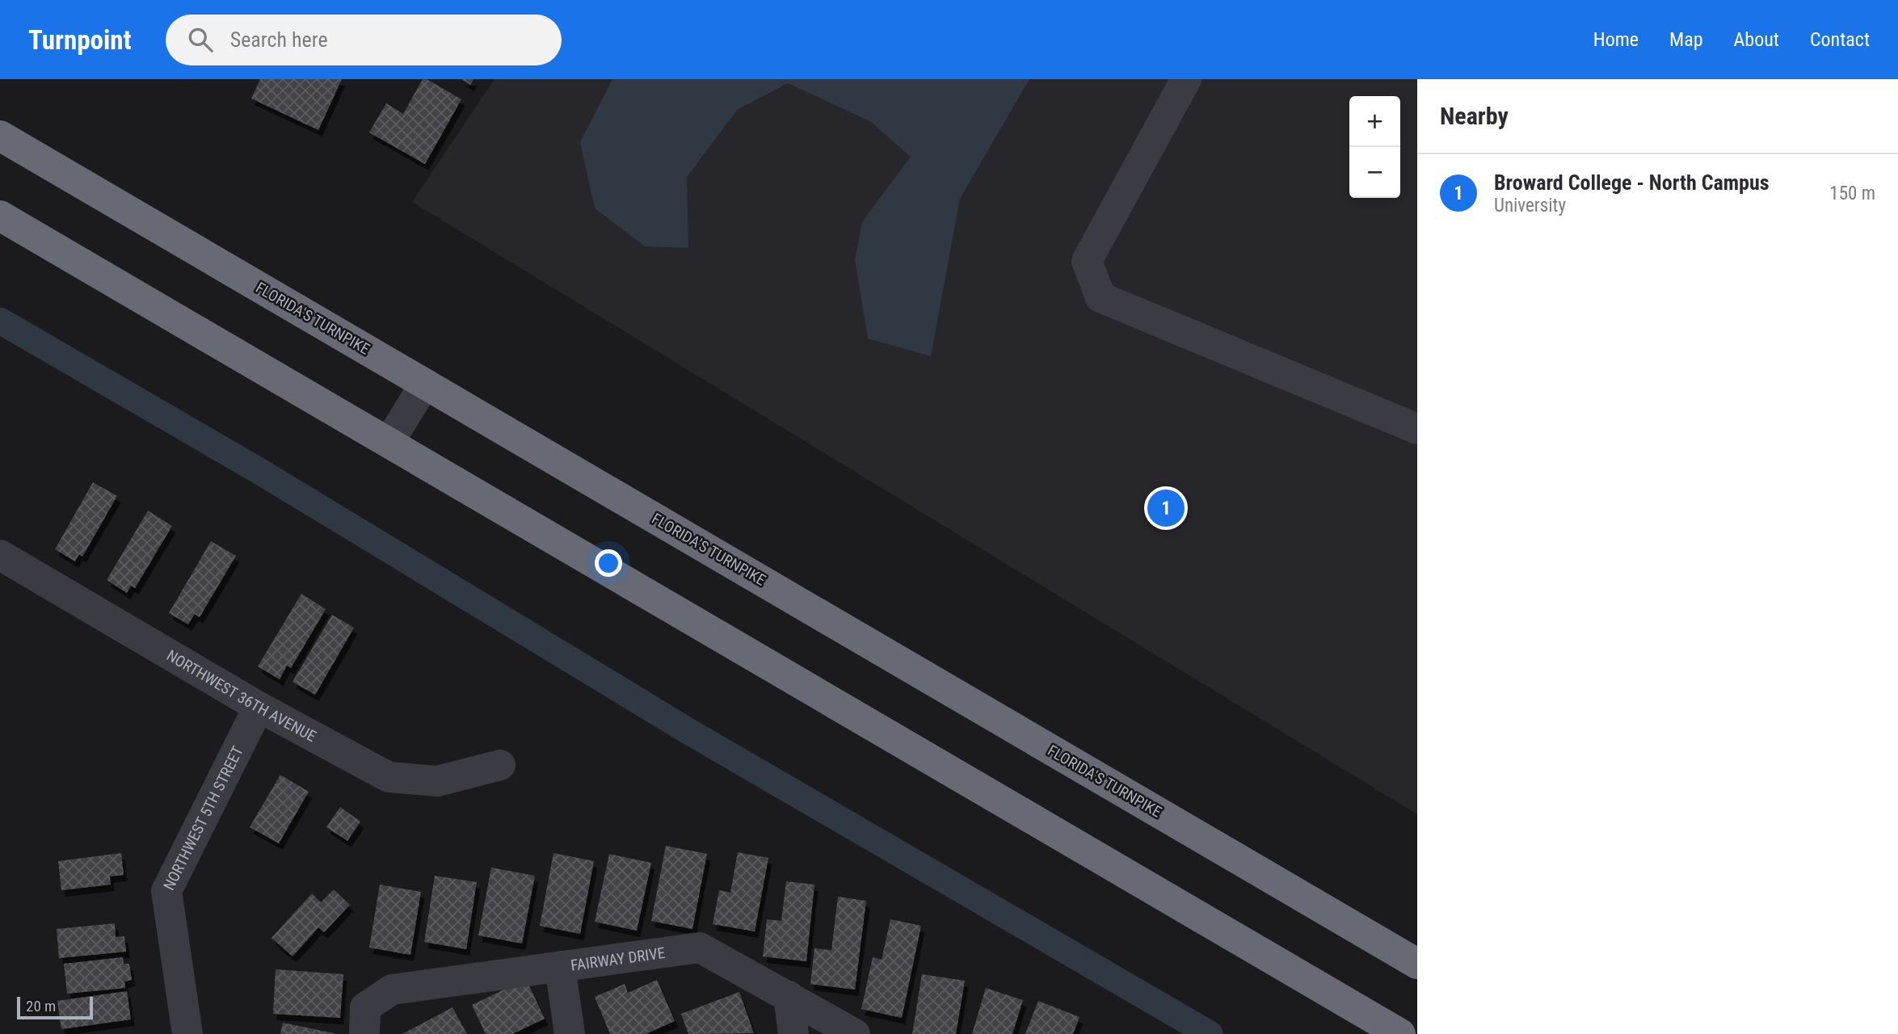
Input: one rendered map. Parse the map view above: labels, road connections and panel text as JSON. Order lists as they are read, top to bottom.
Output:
{
  "streets": {
    "highway": ["FLORIDA'S TURNPIKE"],
    "street": ["NORTHWEST 36TH AVENUE", "NORTHWEST 5TH STREET", "FAIRWAY DRIVE"]
  },
  "crossings": [
    ["NORTHWEST 36TH AVENUE", "NORTHWEST 5TH STREET"]
  ],
  "scale_bar": "20 m",
  "page": {
    "header": "Turnpoint",
    "search": "Search here",
    "nav": [
      "Home",
      "Map",
      "About",
      "Contact"
    ],
    "heading": "Nearby",
    "map_buttons": ["+", "−"],
    "list": [
      {
        "mark": "1",
        "name": "Broward College - North Campus",
        "note": "University",
        "value": "150 m"
      }
    ],
    "pins": "1",
    "scale": "20 m"
  }
}
